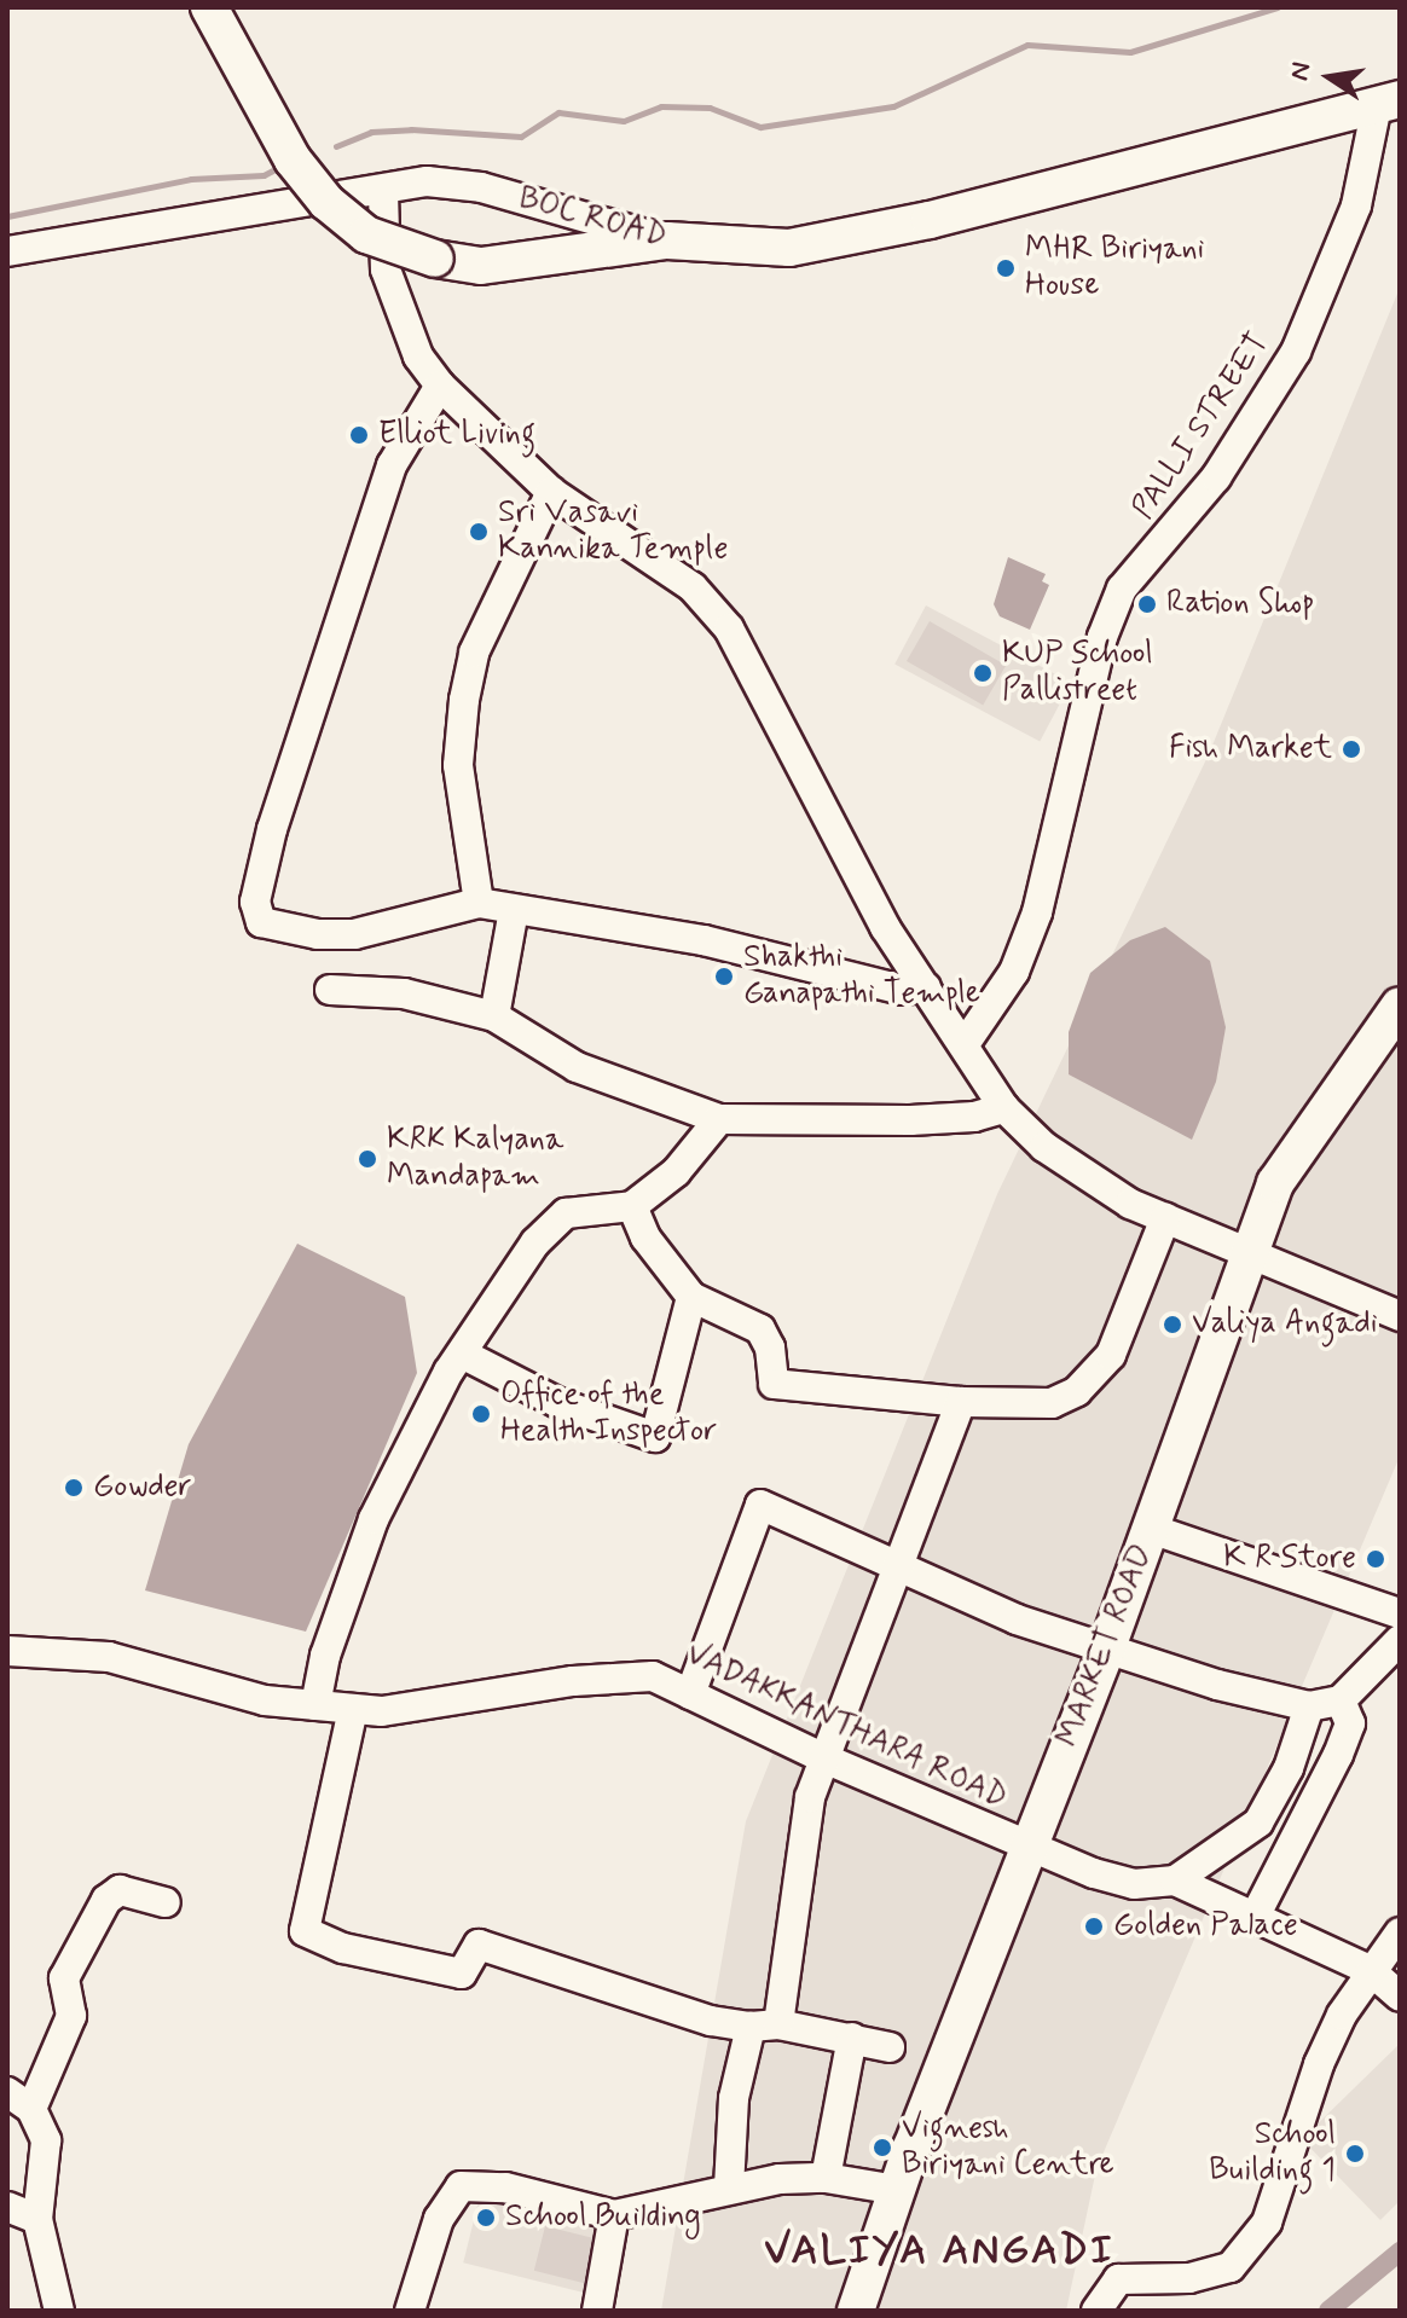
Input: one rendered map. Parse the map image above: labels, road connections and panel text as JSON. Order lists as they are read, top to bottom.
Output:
{
  "streets": {
    "main road": ["BOC ROAD", "MARKET ROAD"],
    "street": ["PALLI STREET", "VADAKKANTHARA ROAD"]
  },
  "crossings": [
    ["BOC ROAD", "PALLI STREET"],
    ["MARKET ROAD", "VADAKKANTHARA ROAD"]
  ],
  "districts": ["VALIYA ANGADI"],
  "places": [
    "MHR Biriyani House",
    "Elliot Living",
    "Sri Vasavi Kannika Temple",
    "Ration Shop",
    "KUP School Pallistreet",
    "Fish Market",
    "Shakthi Ganapathi Temple",
    "KRK Kalyana Mandapam",
    "Valiya Angadi",
    "Office of the Health Inspector",
    "Gowder",
    "K R Store",
    "Golden Palace",
    "Vignesh Biriyani Centre",
    "School Building 1",
    "School Building"
  ],
  "north": "left"
}
